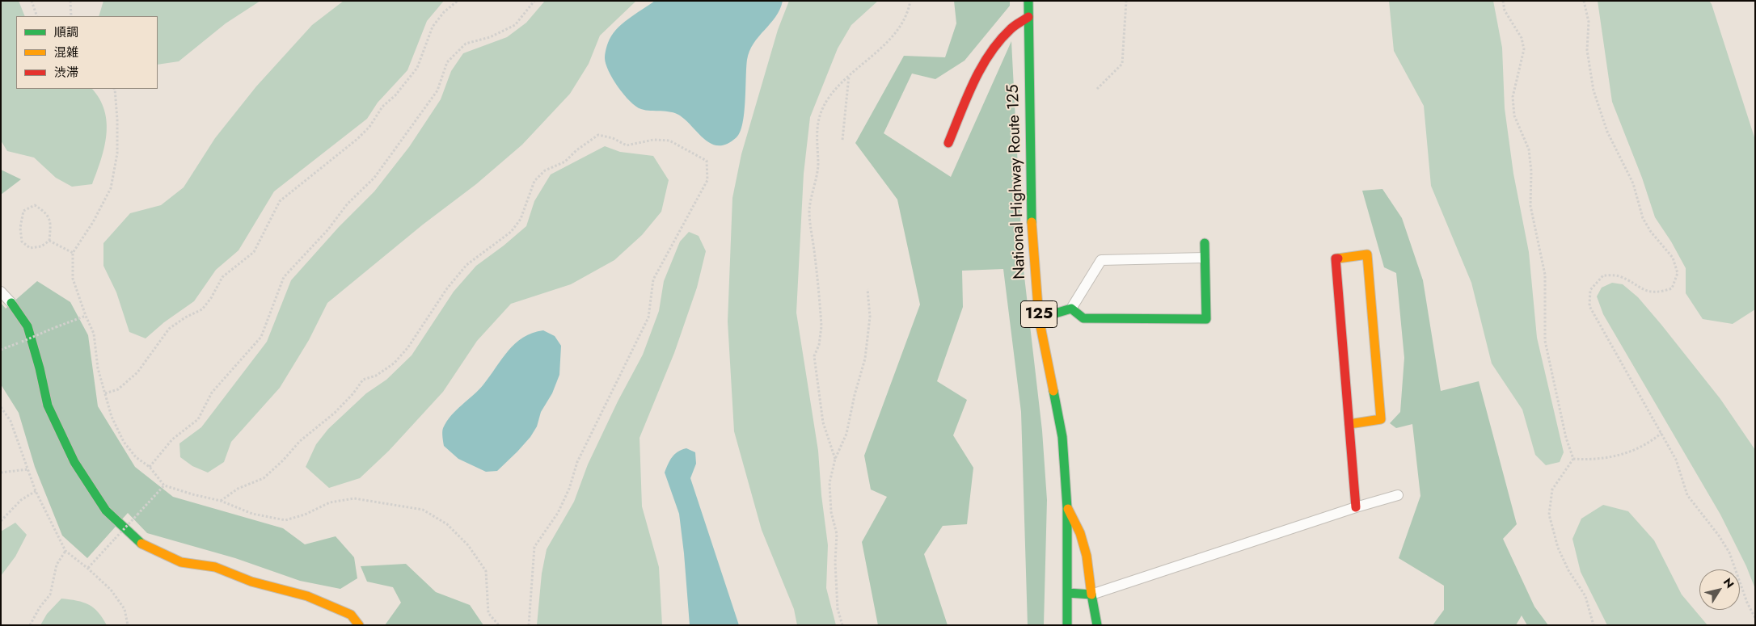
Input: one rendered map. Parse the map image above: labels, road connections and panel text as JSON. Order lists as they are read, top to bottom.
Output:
{
  "streets": {
    "main road": ["National Highway Route 125", "125"]
  },
  "legend": ["順調", "混雑", "渋滞"],
  "north": "top right"
}
